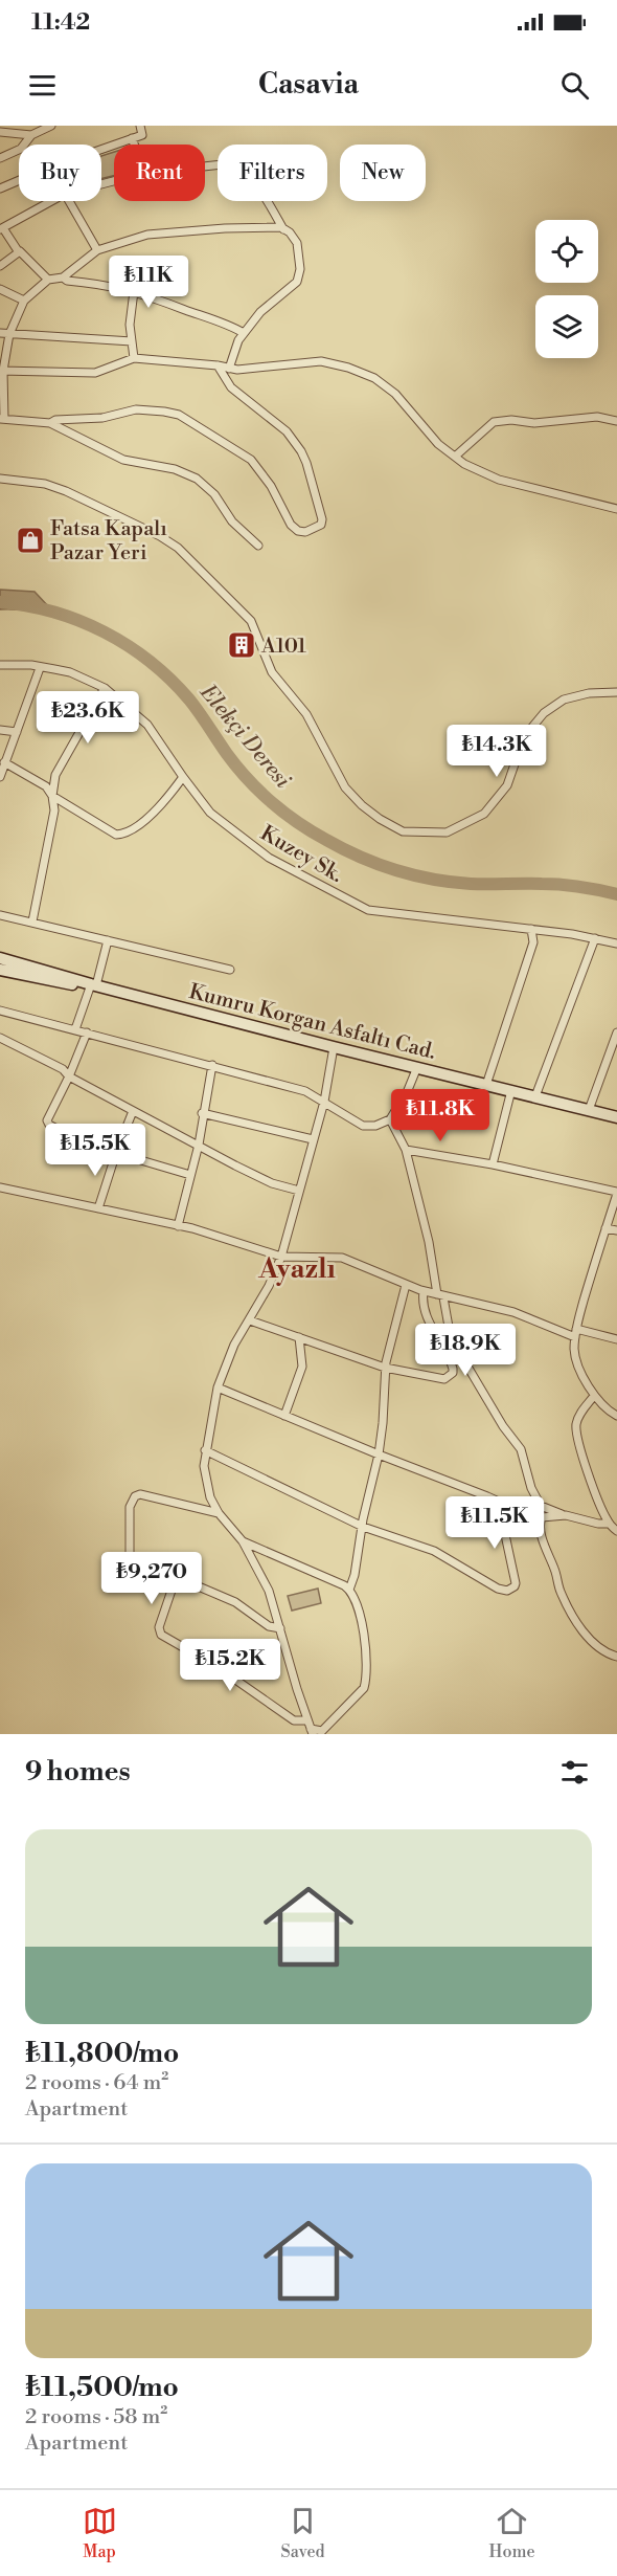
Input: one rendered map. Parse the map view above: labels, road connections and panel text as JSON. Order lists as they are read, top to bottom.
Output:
{
  "streets": {
    "main road": ["Kumru Korgan Asfaltı Cad."],
    "street": ["Kuzey Sk."]
  },
  "districts": ["Ayazlı"],
  "water": ["Elekçi Deresi"],
  "places": {
    "shop": ["Fatsa Kapalı Pazar Yeri"],
    "building": ["A101"]
  },
  "page": {
    "status": "11:42",
    "header": "Casavia",
    "chip": [
      "Buy",
      "Rent",
      "Filters",
      "New"
    ],
    "price": [
      "₺11K",
      "₺23.6K",
      "₺14.3K",
      "₺11.8K",
      "₺15.5K",
      "₺18.9K",
      "₺11.5K",
      "₺9,270",
      "₺15.2K"
    ],
    "heading": "9 homes",
    "list": [
      {
        "name": "₺11,800/mo",
        "note": "2 rooms · 64 m² · Apartment"
      },
      {
        "name": "₺11,500/mo",
        "note": "2 rooms · 58 m² · Apartment"
      }
    ],
    "tabs": ["Map", "Saved", "Home"]
  }
}
